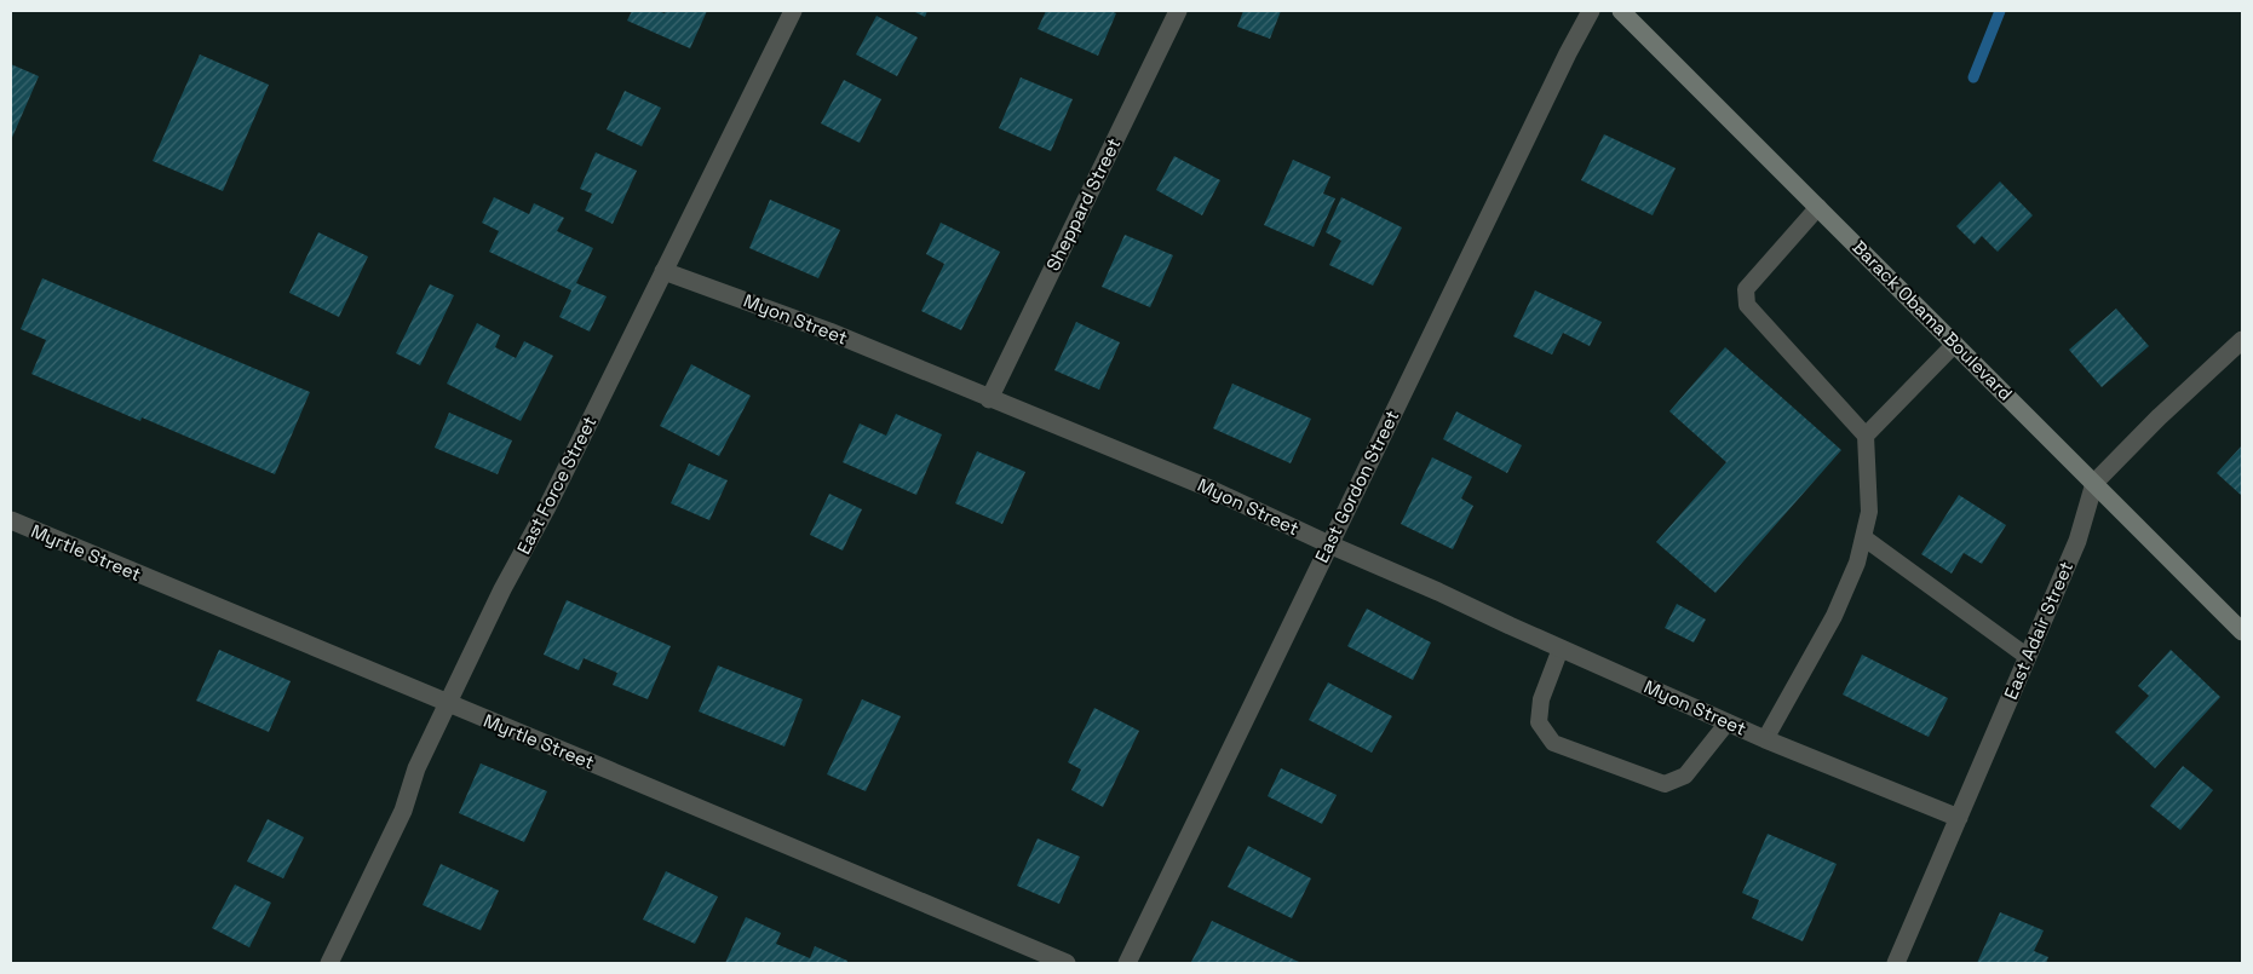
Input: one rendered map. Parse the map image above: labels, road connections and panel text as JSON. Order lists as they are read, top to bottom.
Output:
{
  "streets": {
    "main road": ["Barack Obama Boulevard"],
    "street": [
      "Sheppard Street",
      "Myon Street",
      "East Force Street",
      "East Gordon Street",
      "Myrtle Street",
      "East Adair Street"
    ]
  },
  "crossings": [
    ["Sheppard Street", "Myon Street"],
    ["Myon Street", "East Force Street"],
    ["Myon Street", "East Gordon Street"],
    ["Myon Street", "East Adair Street"],
    ["Barack Obama Boulevard", "East Adair Street"],
    ["East Force Street", "Myrtle Street"]
  ]
}
